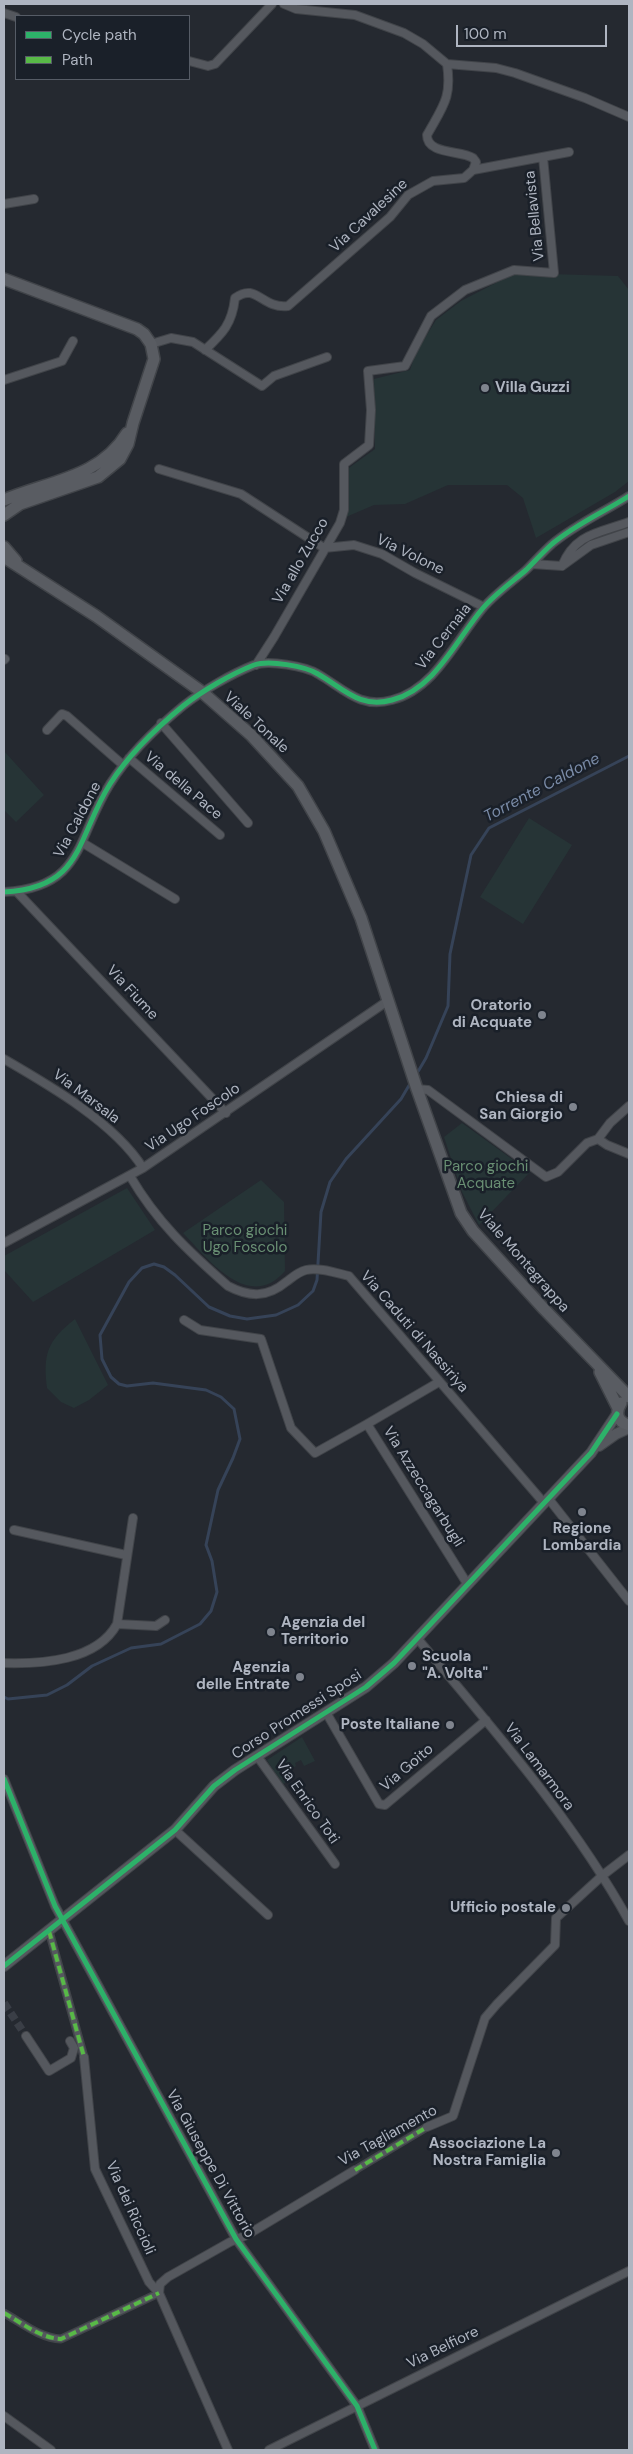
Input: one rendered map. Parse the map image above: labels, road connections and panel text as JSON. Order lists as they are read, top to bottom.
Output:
{
  "streets": {
    "main road": ["Viale Tonale", "Viale Montegrappa"],
    "street": [
      "Via Cavalesine",
      "Via Bellavista",
      "Via Volone",
      "Via allo Zucco",
      "Via Cernaia",
      "Via della Pace",
      "Via Caldone",
      "Via Fiume",
      "Via Marsala",
      "Via Ugo Foscolo",
      "Via Caduti di Nassiriya",
      "Via Azzeccagarbugli",
      "Corso Promessi Sposi",
      "Via Lamarmora",
      "Via Goito",
      "Via Enrico Toti",
      "Via Tagliamento",
      "Via Giuseppe Di Vittorio",
      "Via dei Riccioli",
      "Via Belfiore"
    ]
  },
  "crossings": [
    ["Via Cavalesine", "Via Bellavista"],
    ["Via Bellavista", "Via allo Zucco"],
    ["Via Volone", "Via allo Zucco"],
    ["Via Volone", "Via Cernaia"],
    ["Via allo Zucco", "Via Cernaia"],
    ["Via Cernaia", "Viale Tonale"],
    ["Via Cernaia", "Via Caldone"],
    ["Viale Tonale", "Via Caldone"],
    ["Viale Tonale", "Via Ugo Foscolo"],
    ["Viale Tonale", "Viale Montegrappa"],
    ["Via della Pace", "Via Caldone"],
    ["Via Caldone", "Via Fiume"],
    ["Via Fiume", "Via Ugo Foscolo"],
    ["Via Marsala", "Via Ugo Foscolo"],
    ["Via Ugo Foscolo", "Viale Montegrappa"],
    ["Via Ugo Foscolo", "Via Caduti di Nassiriya"],
    ["Viale Montegrappa", "Corso Promessi Sposi"],
    ["Via Caduti di Nassiriya", "Via Azzeccagarbugli"],
    ["Via Caduti di Nassiriya", "Corso Promessi Sposi"],
    ["Via Azzeccagarbugli", "Corso Promessi Sposi"],
    ["Corso Promessi Sposi", "Via Lamarmora"],
    ["Corso Promessi Sposi", "Via Goito"],
    ["Corso Promessi Sposi", "Via Enrico Toti"],
    ["Corso Promessi Sposi", "Via Giuseppe Di Vittorio"],
    ["Corso Promessi Sposi", "Via dei Riccioli"],
    ["Via Lamarmora", "Via Goito"],
    ["Via Lamarmora", "Via Tagliamento"],
    ["Via Tagliamento", "Via Giuseppe Di Vittorio"],
    ["Via Tagliamento", "Via dei Riccioli"],
    ["Via Giuseppe Di Vittorio", "Via Belfiore"]
  ],
  "water": ["Torrente Caldone"],
  "parks": ["Parco giochi Acquate", "Parco giochi Ugo Foscolo"],
  "places": [
    "Villa Guzzi",
    "Oratorio di Acquate",
    "Chiesa di San Giorgio",
    "Regione Lombardia",
    "Agenzia del Territorio",
    "Scuola \"A. Volta\"",
    "Agenzia delle Entrate",
    "Poste Italiane",
    "Ufficio postale",
    "Associazione La Nostra Famiglia"
  ],
  "legend": ["Cycle path", "Path"],
  "scale_bar": "100 m"
}
